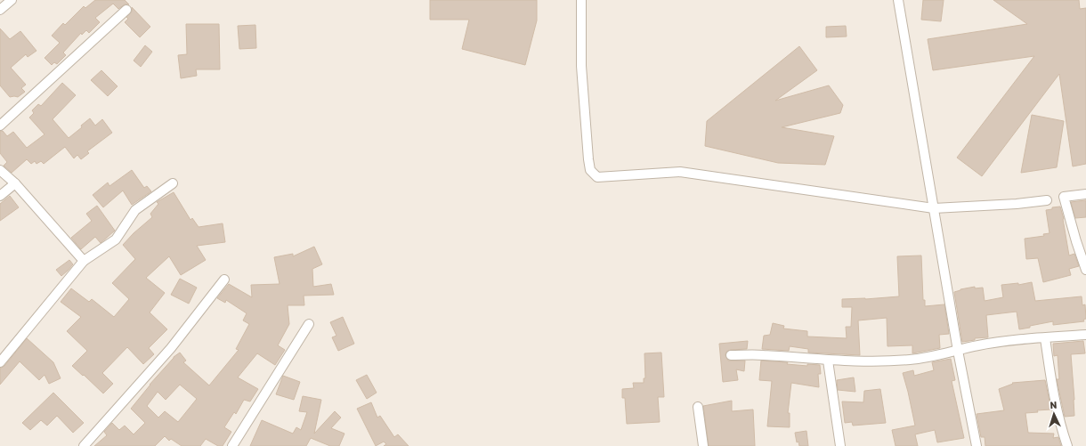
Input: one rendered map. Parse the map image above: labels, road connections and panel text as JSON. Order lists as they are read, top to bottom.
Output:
{
  "north": "top"
}
